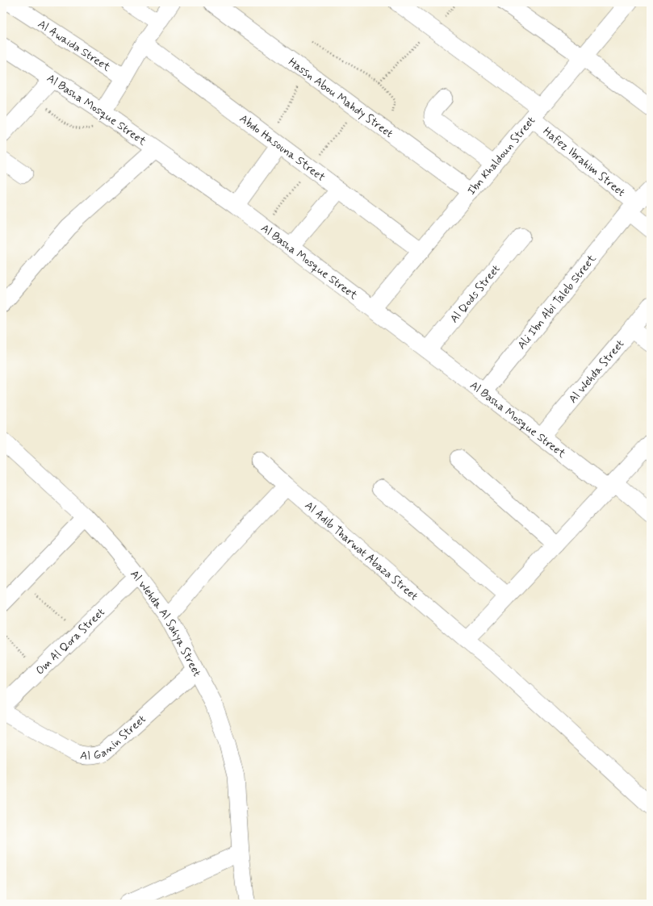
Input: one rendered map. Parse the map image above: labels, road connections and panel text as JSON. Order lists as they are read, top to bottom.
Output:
{
  "streets": {
    "street": [
      "Al Awaida Street",
      "Hassn Abou Mahdy Street",
      "Al Basha Mosque Street",
      "Abdo Hasouna Street",
      "Ibn Khaldoun Street",
      "Hafez Ibrahim Street",
      "Al Qods Street",
      "Ali Ibn Abi Taleb Street",
      "Al Wehda Street",
      "Al Adib Tharwat Abaza Street",
      "Al Wehda Al Sahya Street",
      "Om Al Qora Street",
      "Al Ganin Street"
    ]
  },
  "crossings": [
    ["Hassn Abou Mahdy Street", "Ibn Khaldoun Street"],
    ["Al Basha Mosque Street", "Ibn Khaldoun Street"],
    ["Al Basha Mosque Street", "Al Qods Street"],
    ["Al Basha Mosque Street", "Ali Ibn Abi Taleb Street"],
    ["Al Basha Mosque Street", "Al Wehda Street"],
    ["Abdo Hasouna Street", "Ibn Khaldoun Street"],
    ["Ibn Khaldoun Street", "Hafez Ibrahim Street"],
    ["Hafez Ibrahim Street", "Ali Ibn Abi Taleb Street"],
    ["Al Wehda Al Sahya Street", "Om Al Qora Street"],
    ["Al Wehda Al Sahya Street", "Al Ganin Street"]
  ]
}
